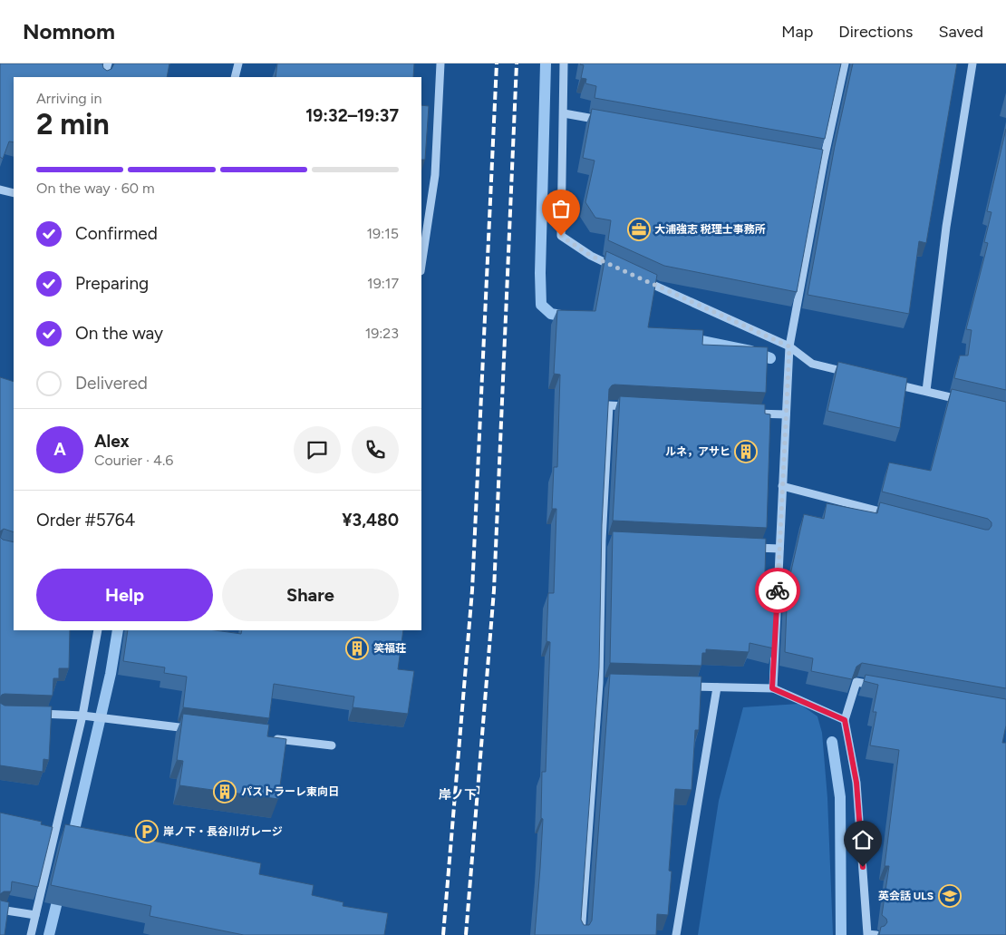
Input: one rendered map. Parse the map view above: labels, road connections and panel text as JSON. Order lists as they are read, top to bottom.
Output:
{
  "districts": ["岸ノ下"],
  "places": {
    "office": ["大浦強志 税理士事務所"],
    "building": ["ルネ，アサヒ", "笑福荘", "パストラーレ東向日"],
    "parking": ["岸ノ下・長谷川ガレージ"],
    "school or university": ["英会話 ULS"]
  },
  "page": {
    "header": "Nomnom",
    "nav": ["Map", "Directions", "Saved"],
    "heading": ["2 min", "Arriving in", "19:32–19:37"],
    "panel": [
      "Alex",
      "Courier · 4.6",
      "Order #5764",
      "¥3,480"
    ],
    "bar": "On the way · 60 m",
    "list": [
      ["Confirmed", "19:15"],
      ["Preparing", "19:17"],
      ["On the way", "19:23"],
      "Delivered"
    ],
    "round": "A",
    "buttons": ["Help", "Share"]
  }
}
